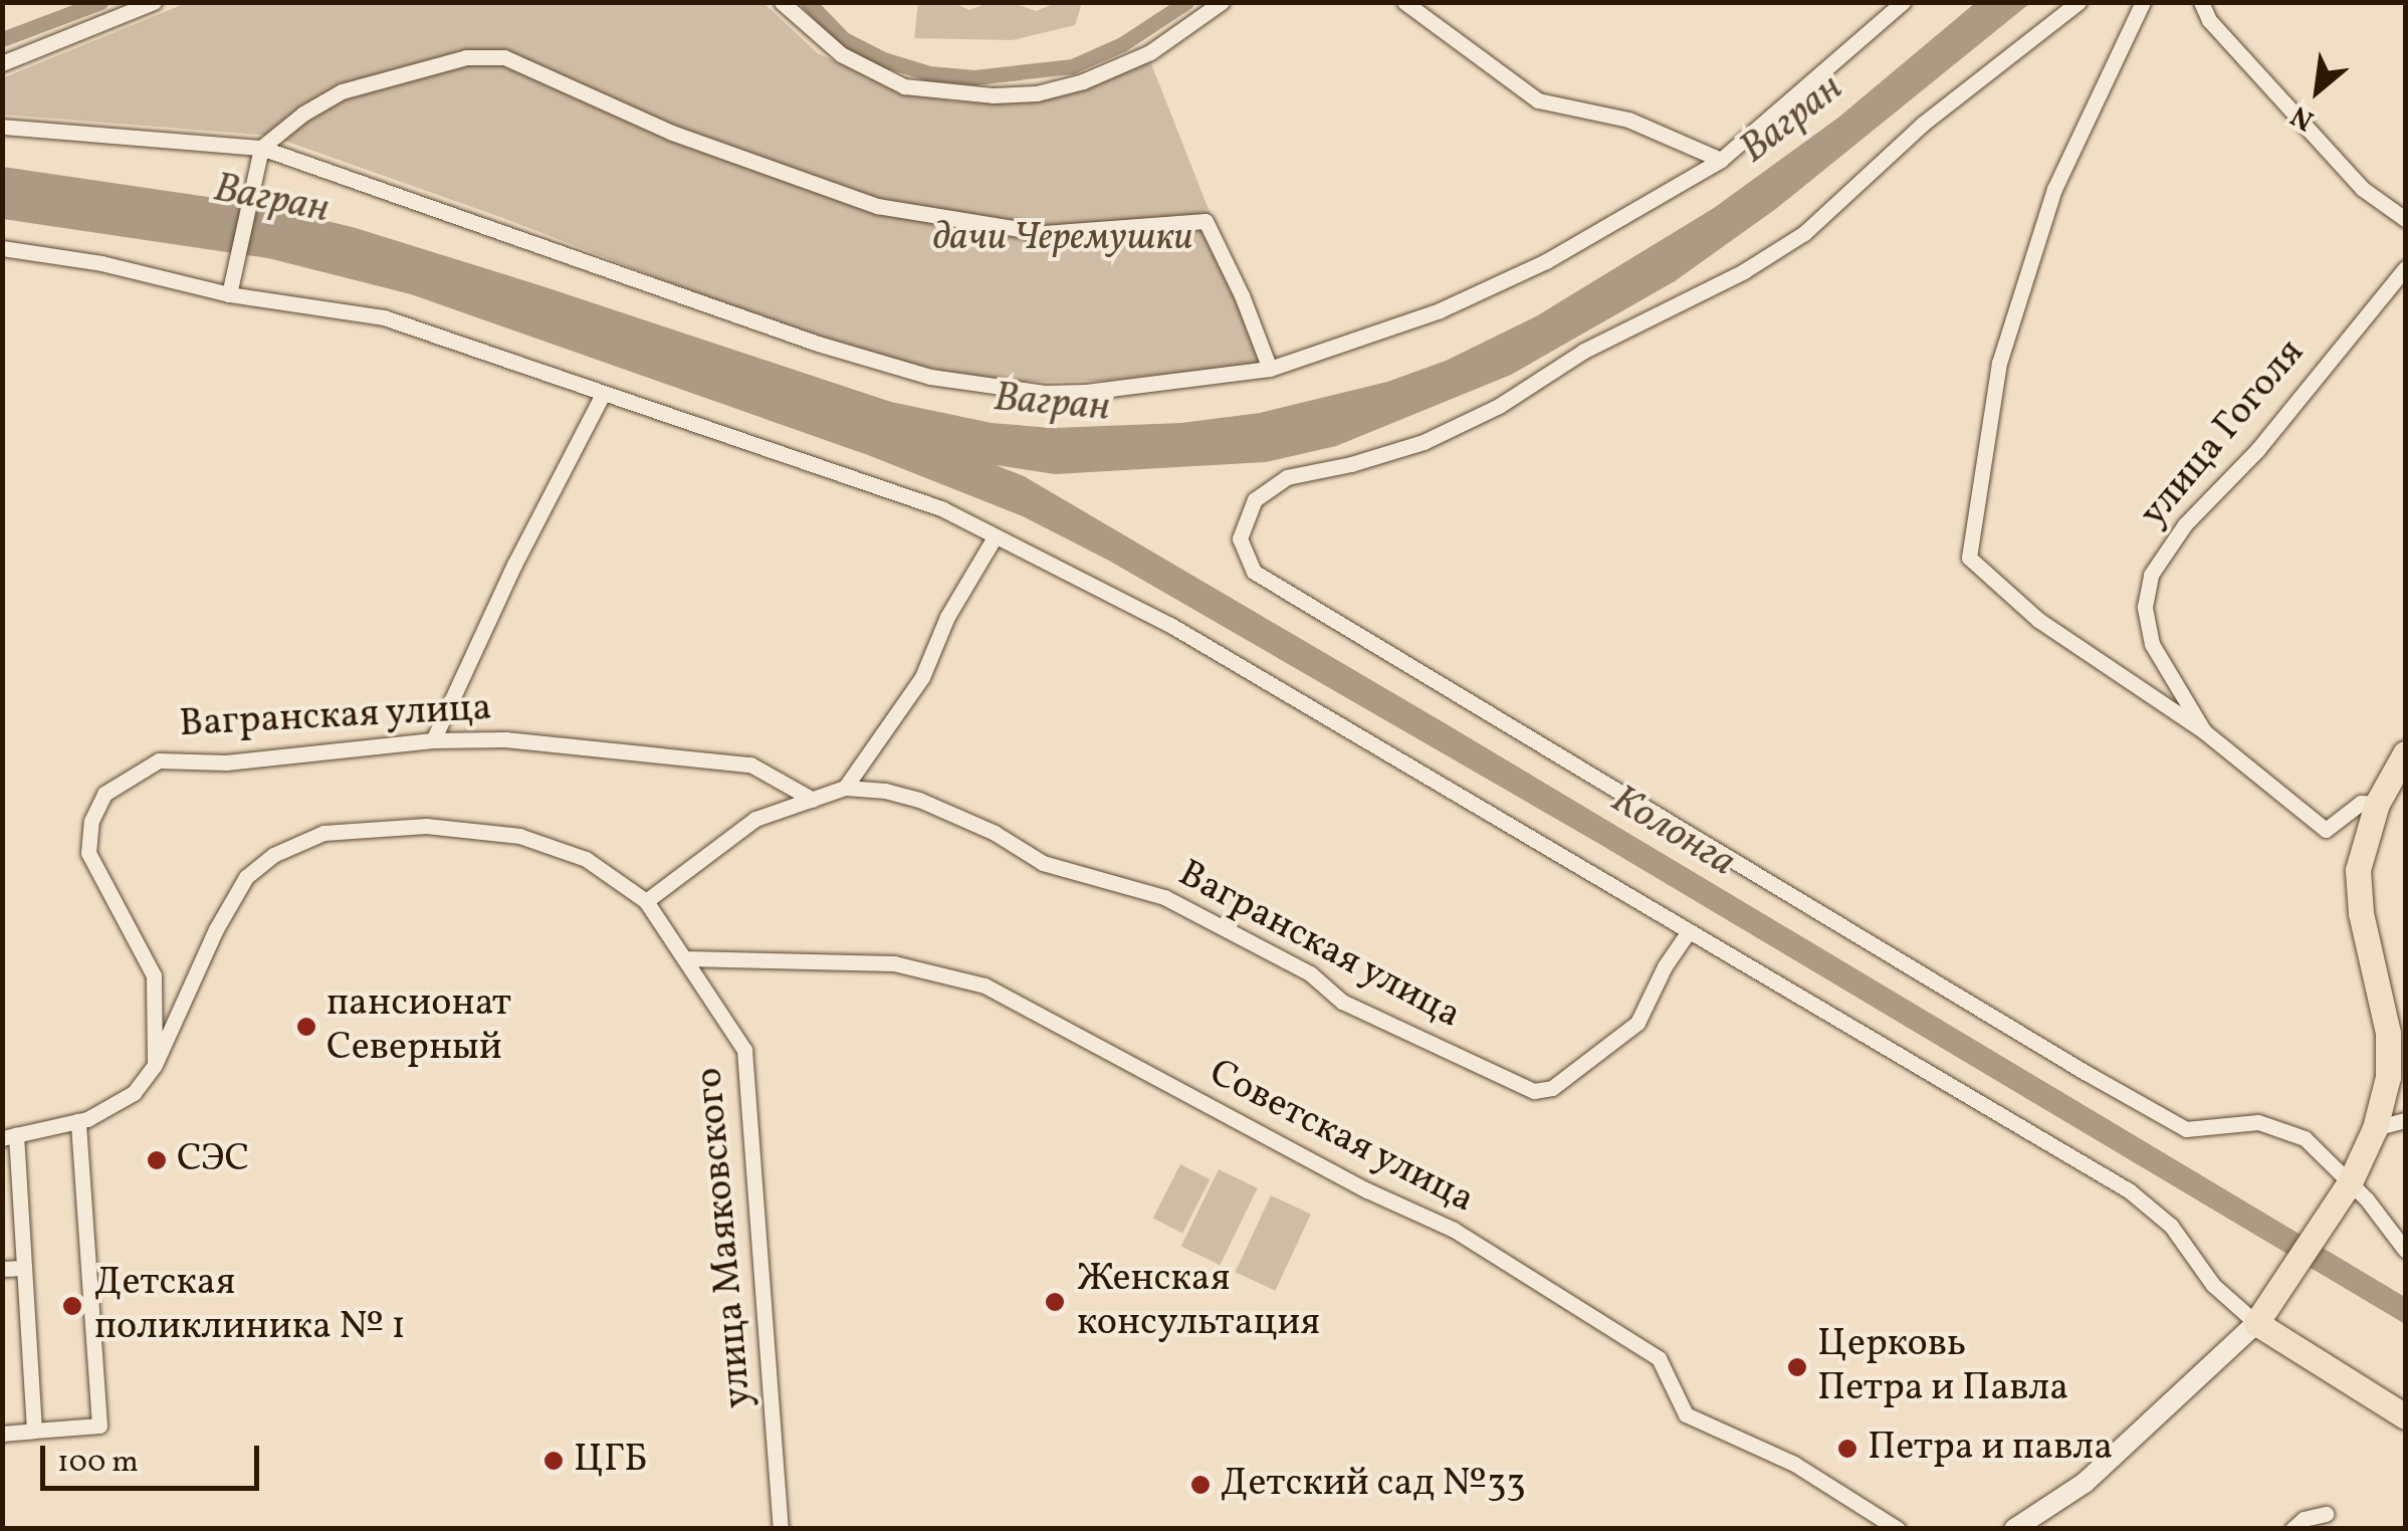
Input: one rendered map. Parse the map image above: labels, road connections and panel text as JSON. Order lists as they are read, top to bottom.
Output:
{
  "streets": {
    "street": [
      "улица Гоголя",
      "Вагранская улица",
      "Советская улица",
      "улица Маяковского"
    ]
  },
  "crossings": [
    ["Вагранская улица", "улица Маяковского"],
    ["Советская улица", "улица Маяковского"]
  ],
  "water": ["Вагран", "Колонга"],
  "parks": ["дачи Черемушки"],
  "places": [
    "пансионат Северный",
    "СЭС",
    "Женская консультация",
    "Детская поликлиника № 1",
    "Церковь Петра и Павла",
    "Петра и павла",
    "ЦГБ",
    "Детский сад №33"
  ],
  "scale_bar": "100 m",
  "north": "bottom left"
}
